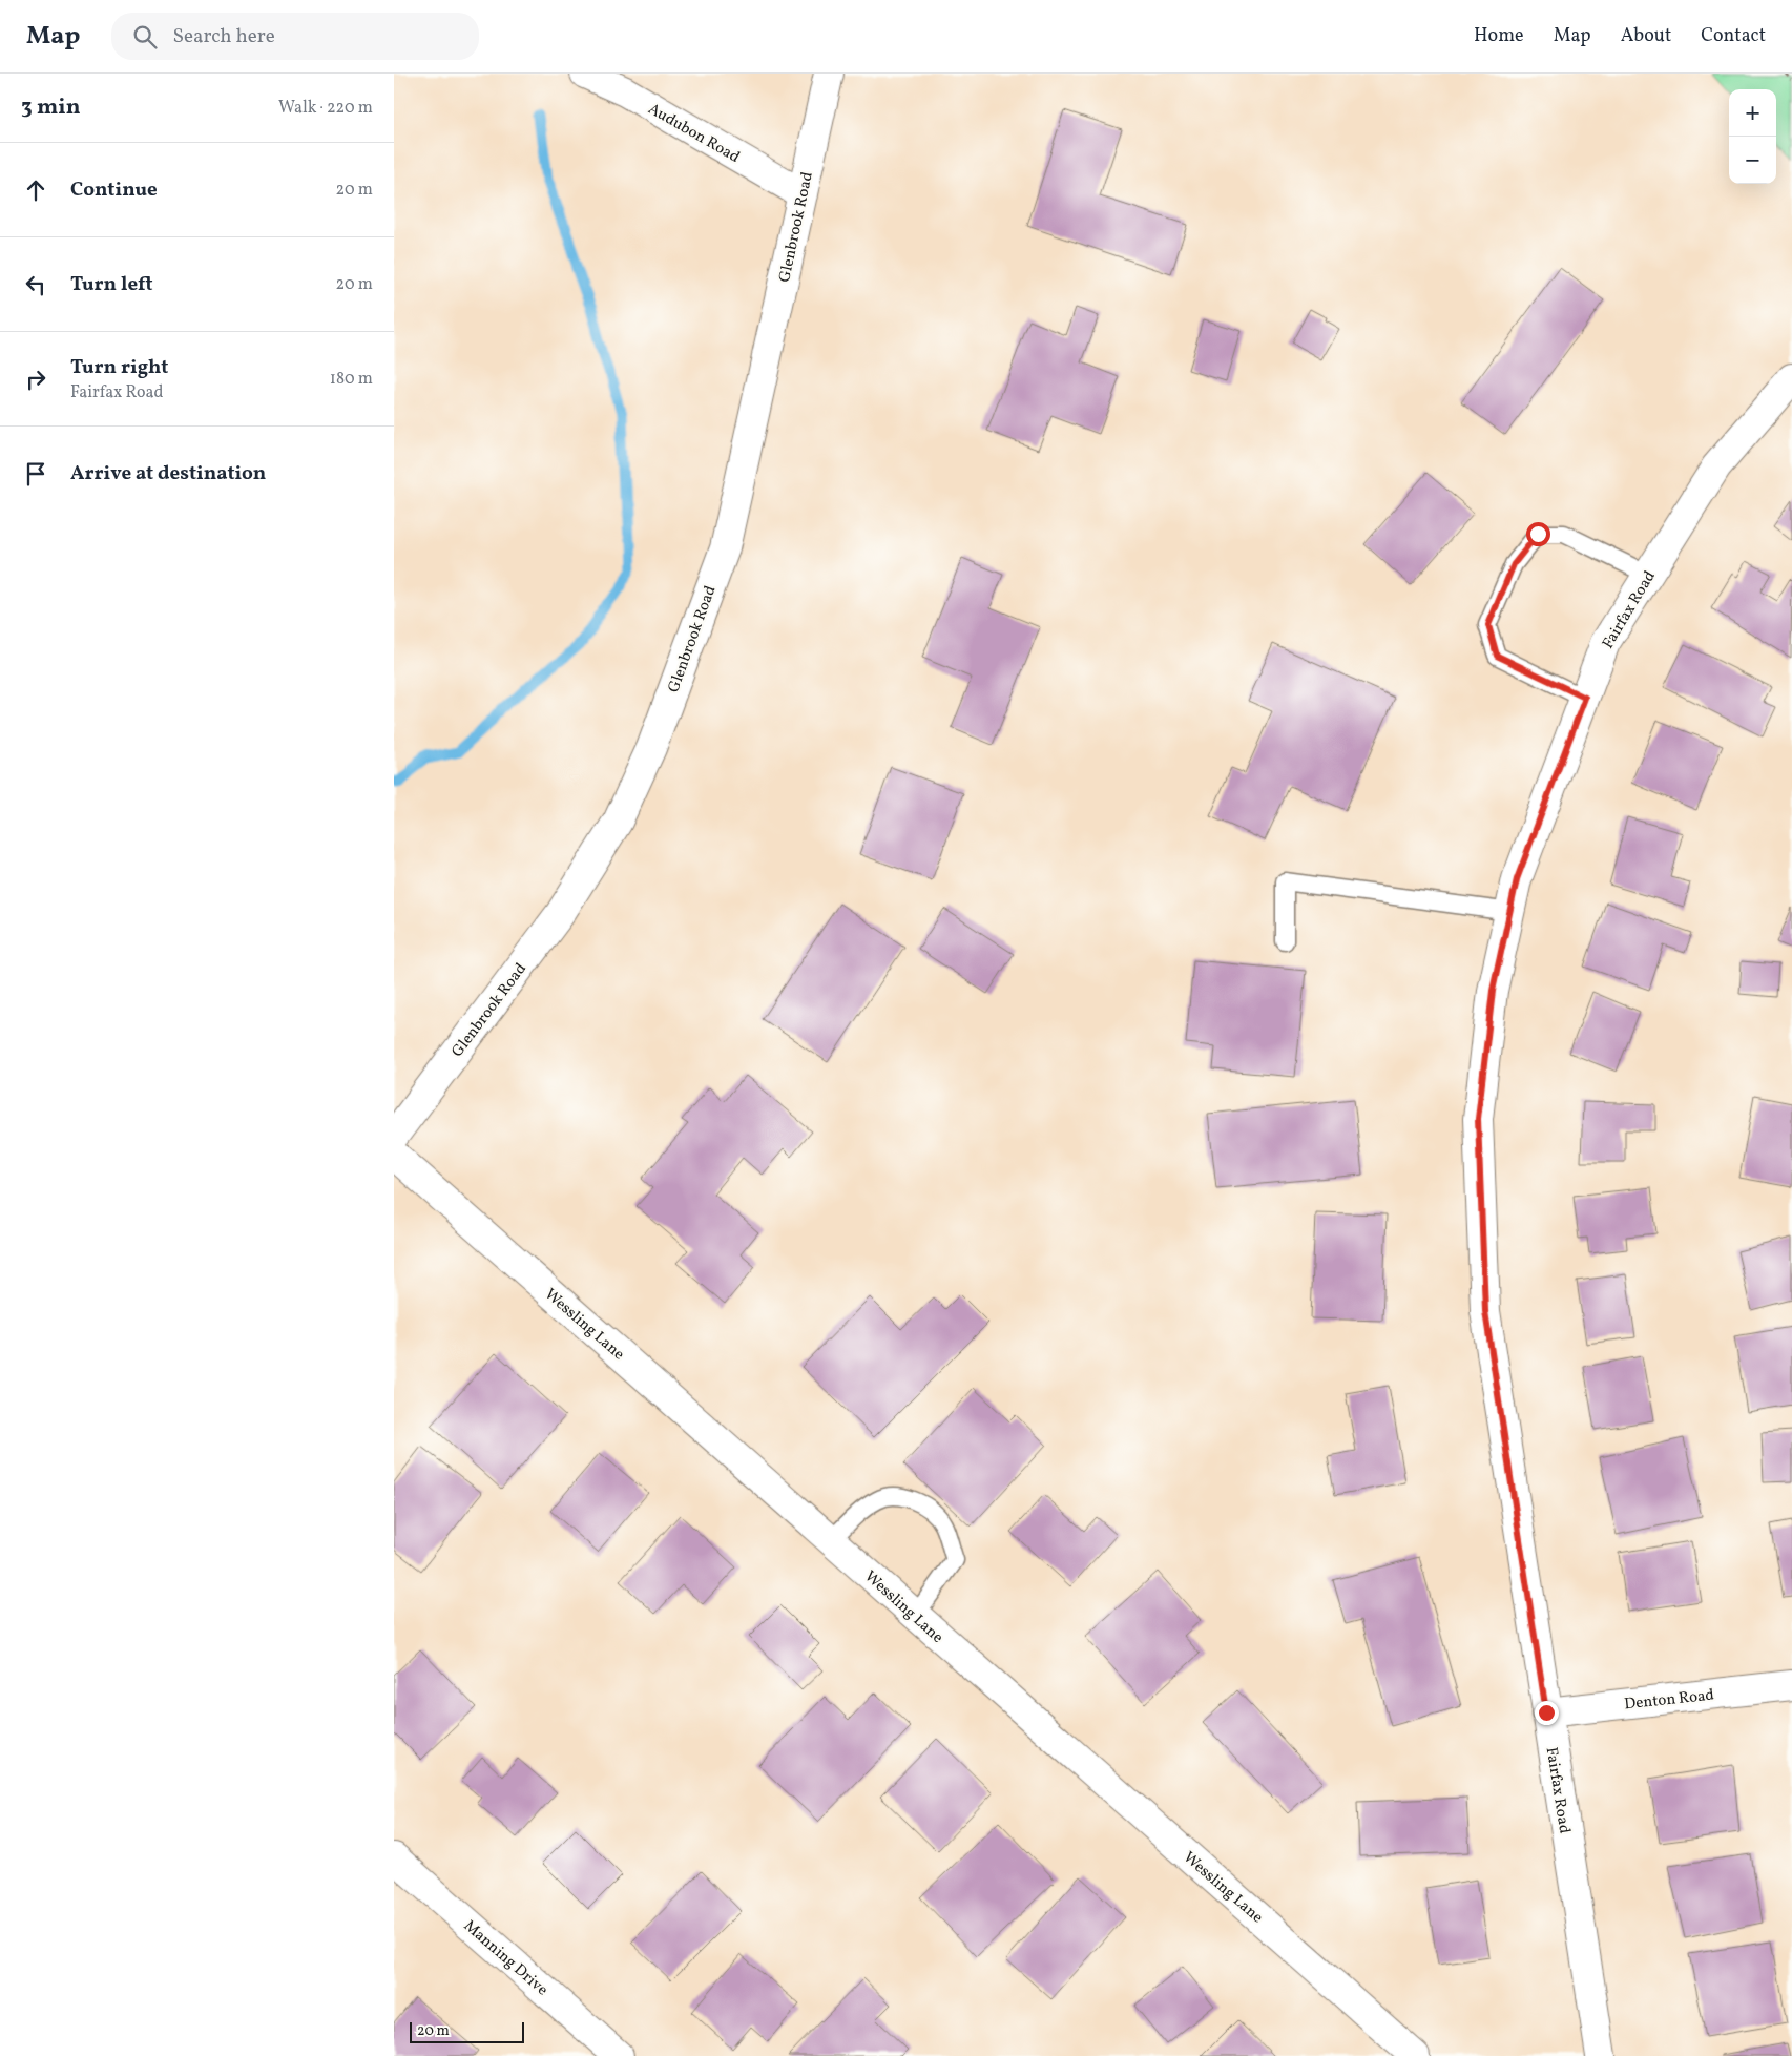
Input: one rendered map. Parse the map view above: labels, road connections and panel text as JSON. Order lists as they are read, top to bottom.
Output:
{
  "streets": {
    "street": [
      "Audubon Road",
      "Glenbrook Road",
      "Fairfax Road",
      "Wessling Lane",
      "Denton Road",
      "Manning Drive"
    ]
  },
  "crossings": [
    ["Audubon Road", "Glenbrook Road"],
    ["Fairfax Road", "Denton Road"]
  ],
  "scale_bar": "20 m",
  "page": {
    "header": "Map",
    "search": "Search here",
    "nav": [
      "Home",
      "Map",
      "About",
      "Contact"
    ],
    "heading": ["3 min", "Walk · 220 m"],
    "map_buttons": ["+", "−"],
    "list": [
      ["Continue", "20 m"],
      ["Turn left", "20 m"],
      ["Turn right", "Fairfax Road", "180 m"],
      "Arrive at destination"
    ],
    "scale": "20 m"
  }
}
